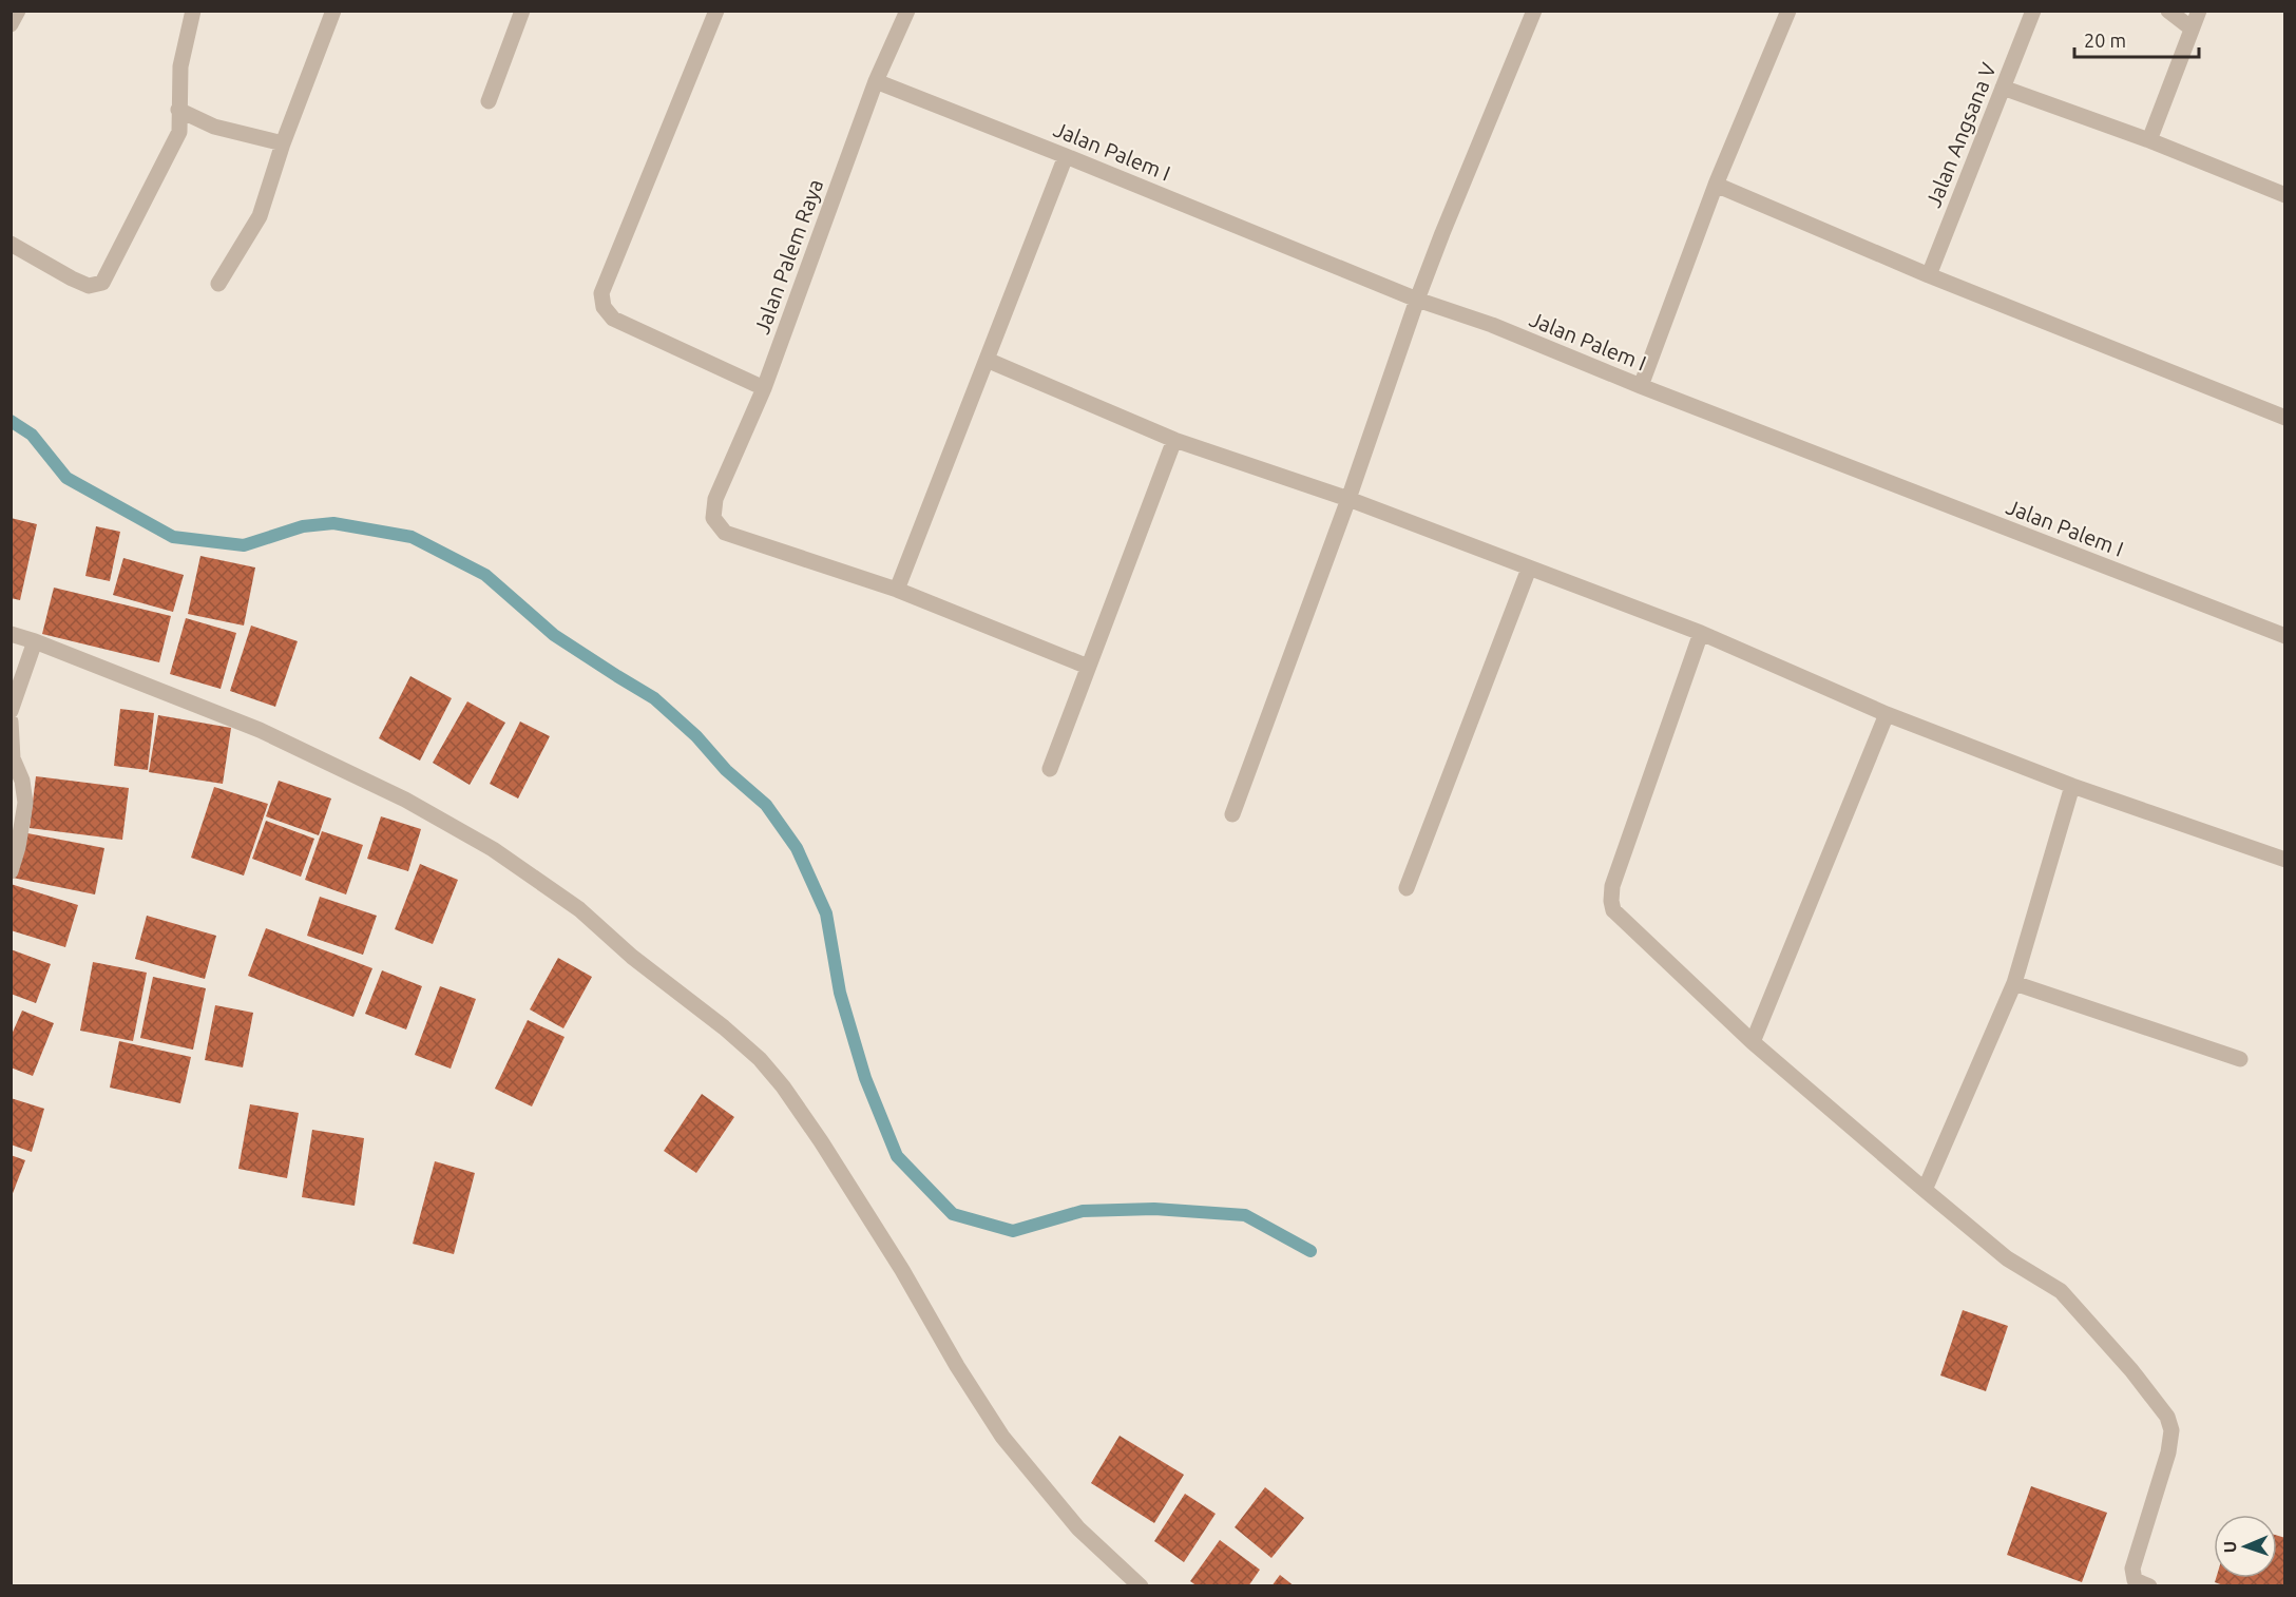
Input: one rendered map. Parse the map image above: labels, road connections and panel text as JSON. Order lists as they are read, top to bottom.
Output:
{
  "streets": {
    "street": ["Jalan Angsana V", "Jalan Palem I", "Jalan Palem Raya"]
  },
  "crossings": [
    ["Jalan Palem I", "Jalan Palem Raya"]
  ],
  "scale_bar": "20 m",
  "north": "left"
}
